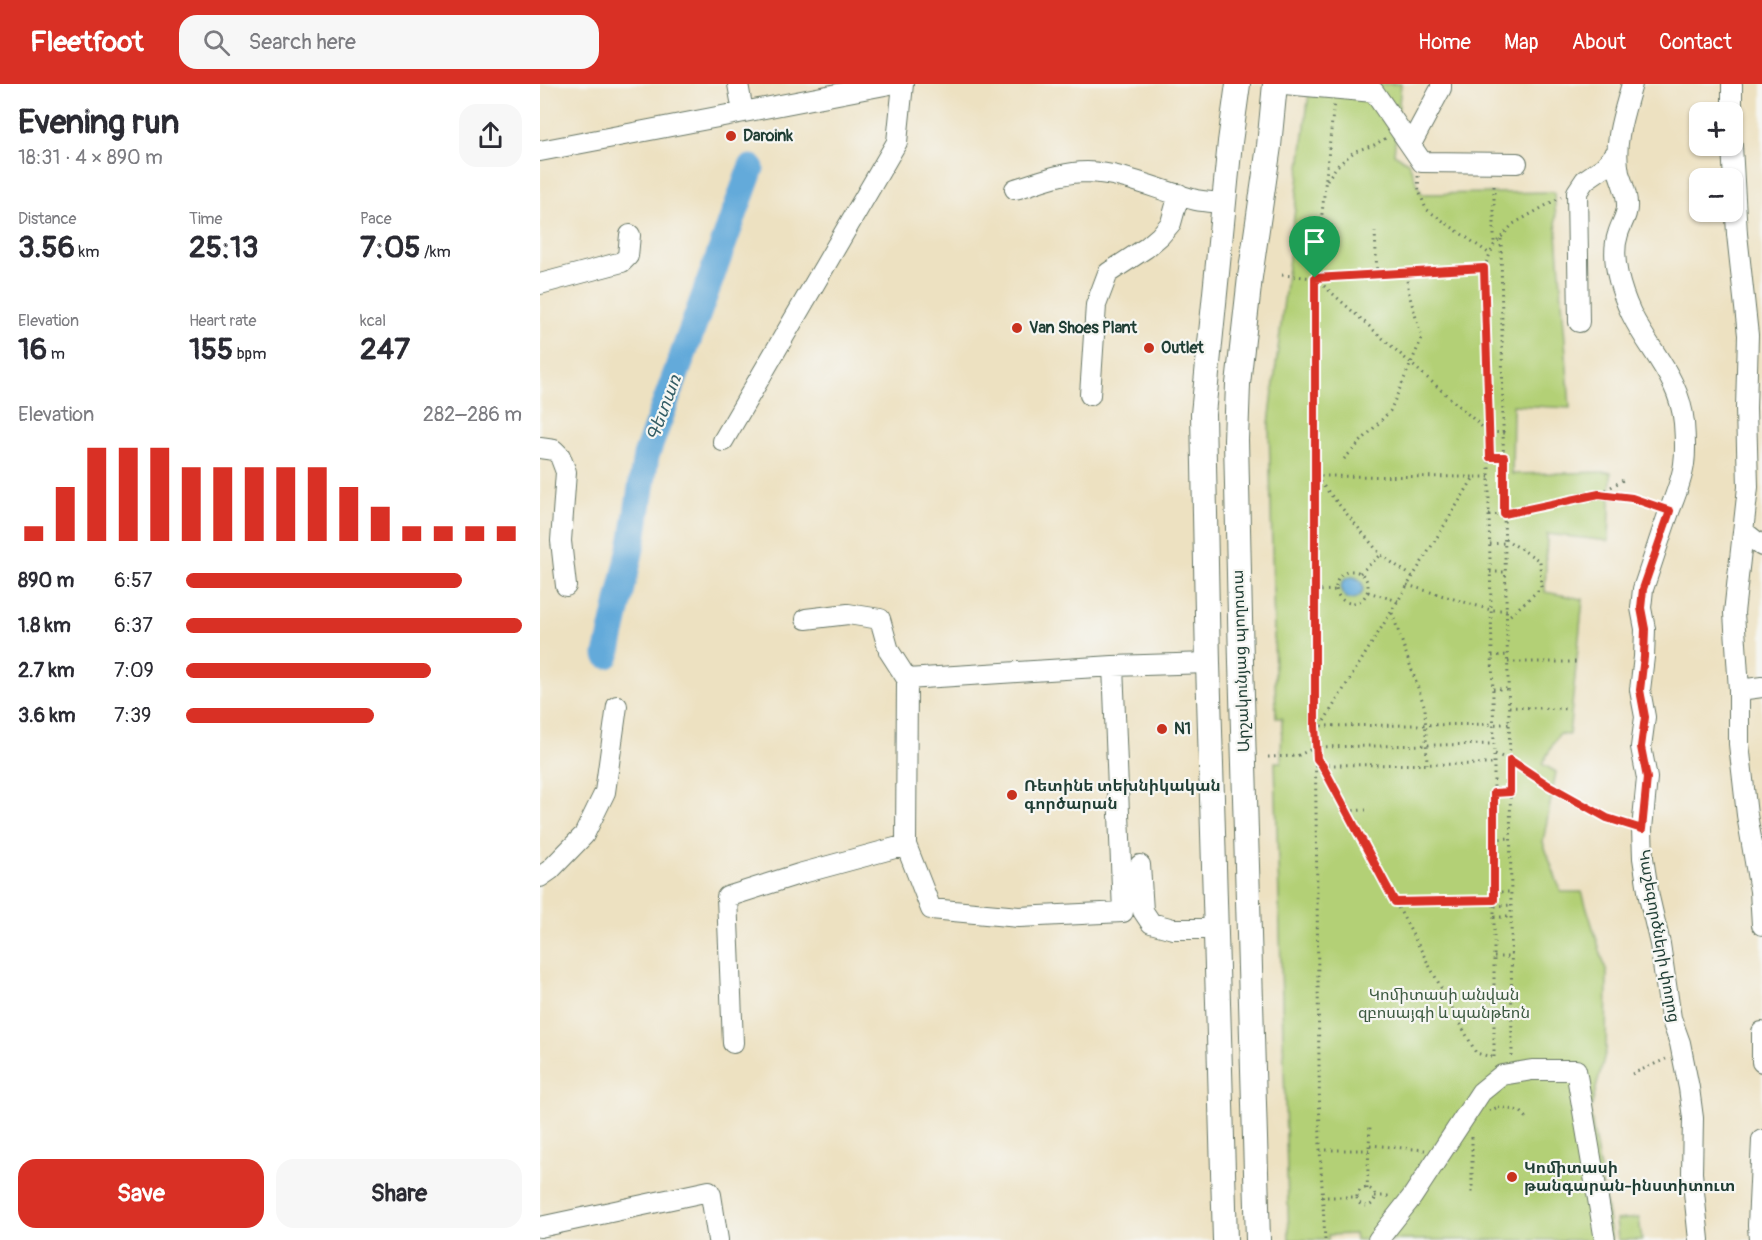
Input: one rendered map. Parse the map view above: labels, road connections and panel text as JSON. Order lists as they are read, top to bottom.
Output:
{
  "streets": {
    "main road": ["Արշակունյաց պողոտա"],
    "street": ["Կաշեգործների փողոց"]
  },
  "water": ["Գետառ"],
  "parks": ["Կոմիտասի անվան զբոսայգի և պանթեոն"],
  "places": [
    "Daroink",
    "Van Shoes Plant",
    "Outlet",
    "N1",
    "Ռետինե տեխնիկական գործարան",
    "Կոմիտասի թանգարան-ինստիտուտ"
  ],
  "page": {
    "header": "Fleetfoot",
    "search": "Search here",
    "nav": [
      "Home",
      "Map",
      "About",
      "Contact"
    ],
    "heading": ["Evening run", "18:31 · 4 × 890 m"],
    "map_buttons": ["+", "−"],
    "stats": [
      ["Distance", "3.56 km"],
      ["Time", "25:13"],
      ["Pace", "7:05 /km"],
      ["Elevation", "16 m"],
      ["Heart rate", "155 bpm"],
      ["kcal", "247"]
    ],
    "chart": ["Elevation", "282–286 m"],
    "list": [
      {
        "name": "890 m",
        "note": "6:57"
      },
      {
        "name": "1.8 km",
        "note": "6:37"
      },
      {
        "name": "2.7 km",
        "note": "7:09"
      },
      {
        "name": "3.6 km",
        "note": "7:39"
      }
    ],
    "buttons": ["Save", "Share"]
  }
}
